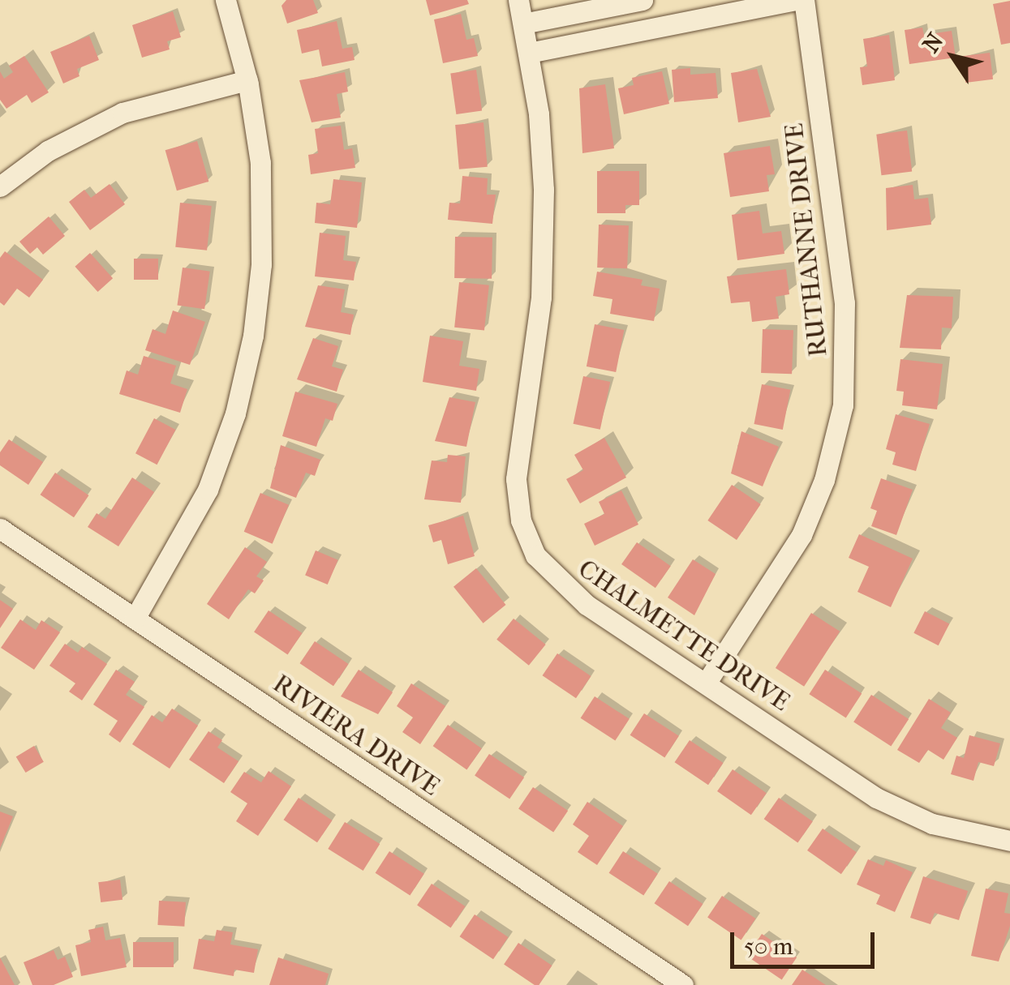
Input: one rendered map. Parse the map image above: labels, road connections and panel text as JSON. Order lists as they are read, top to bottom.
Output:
{
  "streets": {
    "street": ["RUTHANNE DRIVE", "CHALMETTE DRIVE", "RIVIERA DRIVE"]
  },
  "crossings": [
    ["RUTHANNE DRIVE", "CHALMETTE DRIVE"]
  ],
  "scale_bar": "50 m",
  "north": "top left"
}
